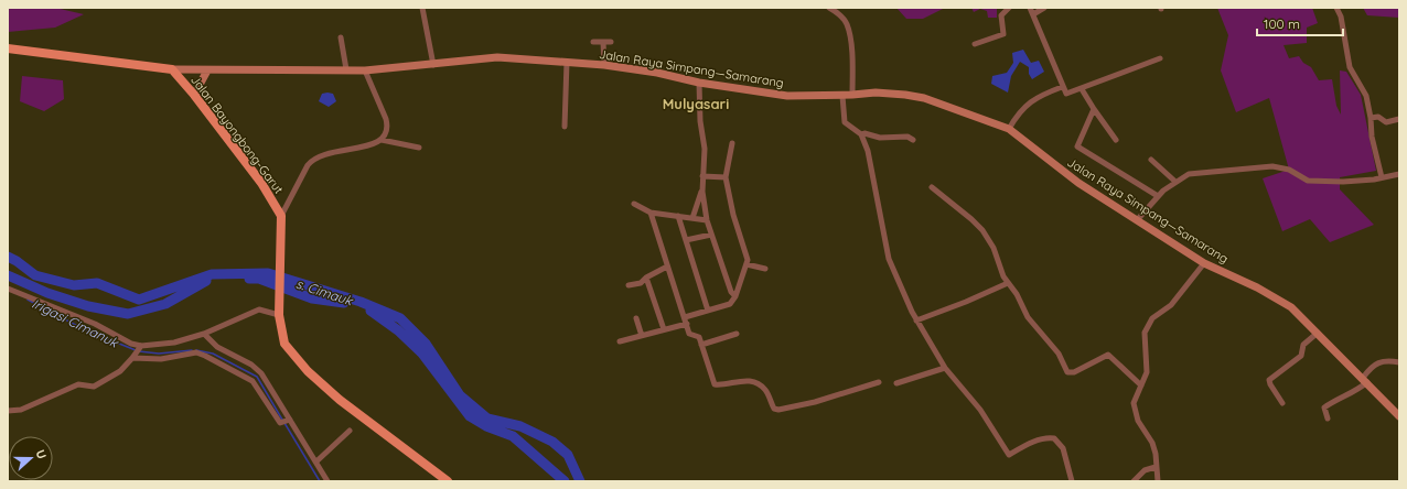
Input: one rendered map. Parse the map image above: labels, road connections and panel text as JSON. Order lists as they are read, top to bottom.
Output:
{
  "streets": {
    "main road": ["Jalan Raya Simpang—Samarang", "Jalan Bayongbong-Garut"]
  },
  "crossings": [
    ["Jalan Raya Simpang—Samarang", "Jalan Bayongbong-Garut"]
  ],
  "districts": ["Mulyasari"],
  "water": ["s. Cimauk", "Irigasi Cimanuk"],
  "scale_bar": "100 m",
  "north": "right"
}
